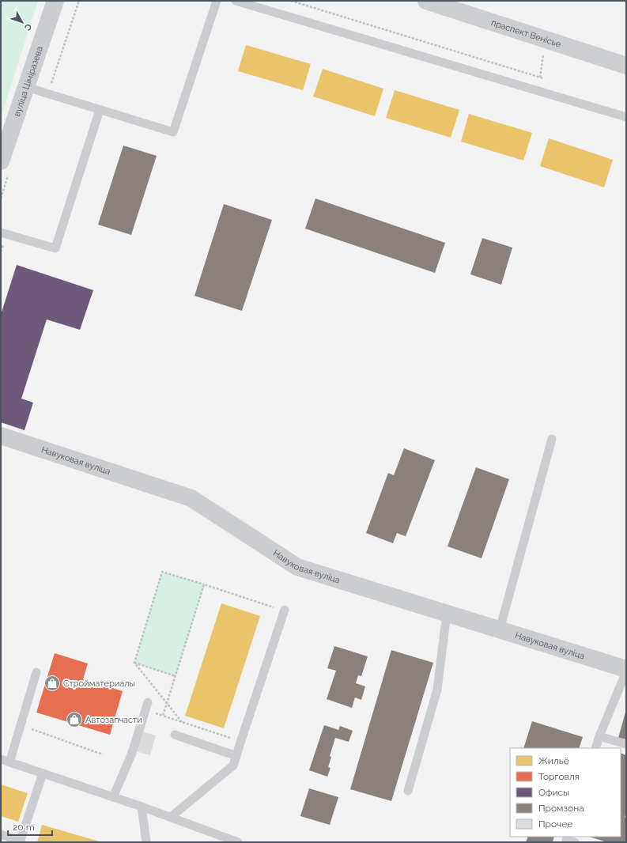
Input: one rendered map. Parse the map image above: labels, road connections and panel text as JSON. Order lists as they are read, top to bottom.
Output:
{
  "streets": {
    "street": ["праспект Венісье", "вуліца Ціміразева", "Навуковая вуліца"]
  },
  "places": {
    "shop": ["Стройматериалы", "Автозапчасти"]
  },
  "legend": [
    "Жильё",
    "Торговля",
    "Офисы",
    "Промзона",
    "Прочее"
  ],
  "scale_bar": "20 m",
  "north": "bottom right"
}
